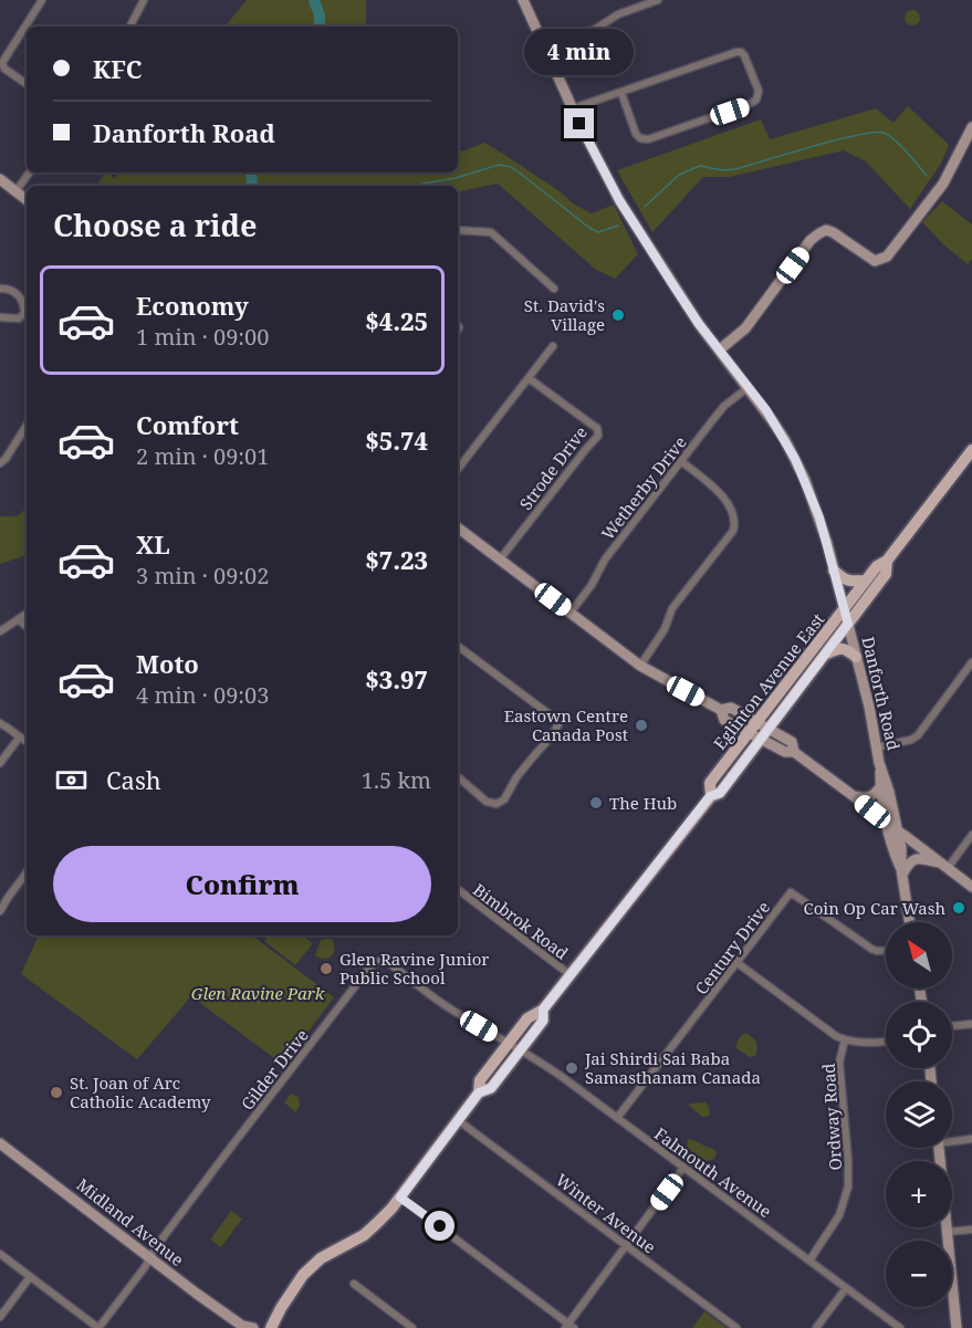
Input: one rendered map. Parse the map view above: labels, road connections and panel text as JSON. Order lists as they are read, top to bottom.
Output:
{
  "streets": {
    "main road": ["Eglinton Avenue East", "Danforth Road", "Midland Avenue"],
    "street": [
      "Strode Drive",
      "Wetherby Drive",
      "Bimbrok Road",
      "Century Drive",
      "Gilder Drive",
      "Ordway Road",
      "Falmouth Avenue",
      "Winter Avenue"
    ]
  },
  "crossings": [
    ["Wetherby Drive", "Danforth Road"],
    ["Eglinton Avenue East", "Danforth Road"],
    ["Eglinton Avenue East", "Bimbrok Road"],
    ["Eglinton Avenue East", "Gilder Drive"],
    ["Eglinton Avenue East", "Falmouth Avenue"],
    ["Eglinton Avenue East", "Winter Avenue"],
    ["Century Drive", "Falmouth Avenue"],
    ["Gilder Drive", "Falmouth Avenue"],
    ["Gilder Drive", "Midland Avenue"],
    ["Ordway Road", "Falmouth Avenue"]
  ],
  "parks": ["Glen Ravine Park"],
  "places": [
    "St. David's Village",
    "Eastown Centre Canada Post",
    "The Hub",
    "Coin Op Car Wash",
    "Glen Ravine Junior Public School",
    "Jai Shirdi Sai Baba Samasthanam Canada",
    "St. Joan of Arc Catholic Academy"
  ],
  "north": "top left",
  "page": {
    "banner": ["KFC", "Danforth Road"],
    "bubble": "4 min",
    "heading": "Choose a ride",
    "list": [
      {
        "name": "Economy",
        "note": "1 min · 09:00",
        "value": "$4.25"
      },
      {
        "name": "Comfort",
        "note": "2 min · 09:01",
        "value": "$5.74"
      },
      {
        "name": "XL",
        "note": "3 min · 09:02",
        "value": "$7.23"
      },
      {
        "name": "Moto",
        "note": "4 min · 09:03",
        "value": "$3.97"
      }
    ],
    "pay": ["Cash", "1.5 km"],
    "buttons": "Confirm",
    "map_buttons": ["+", "−"]
  }
}
